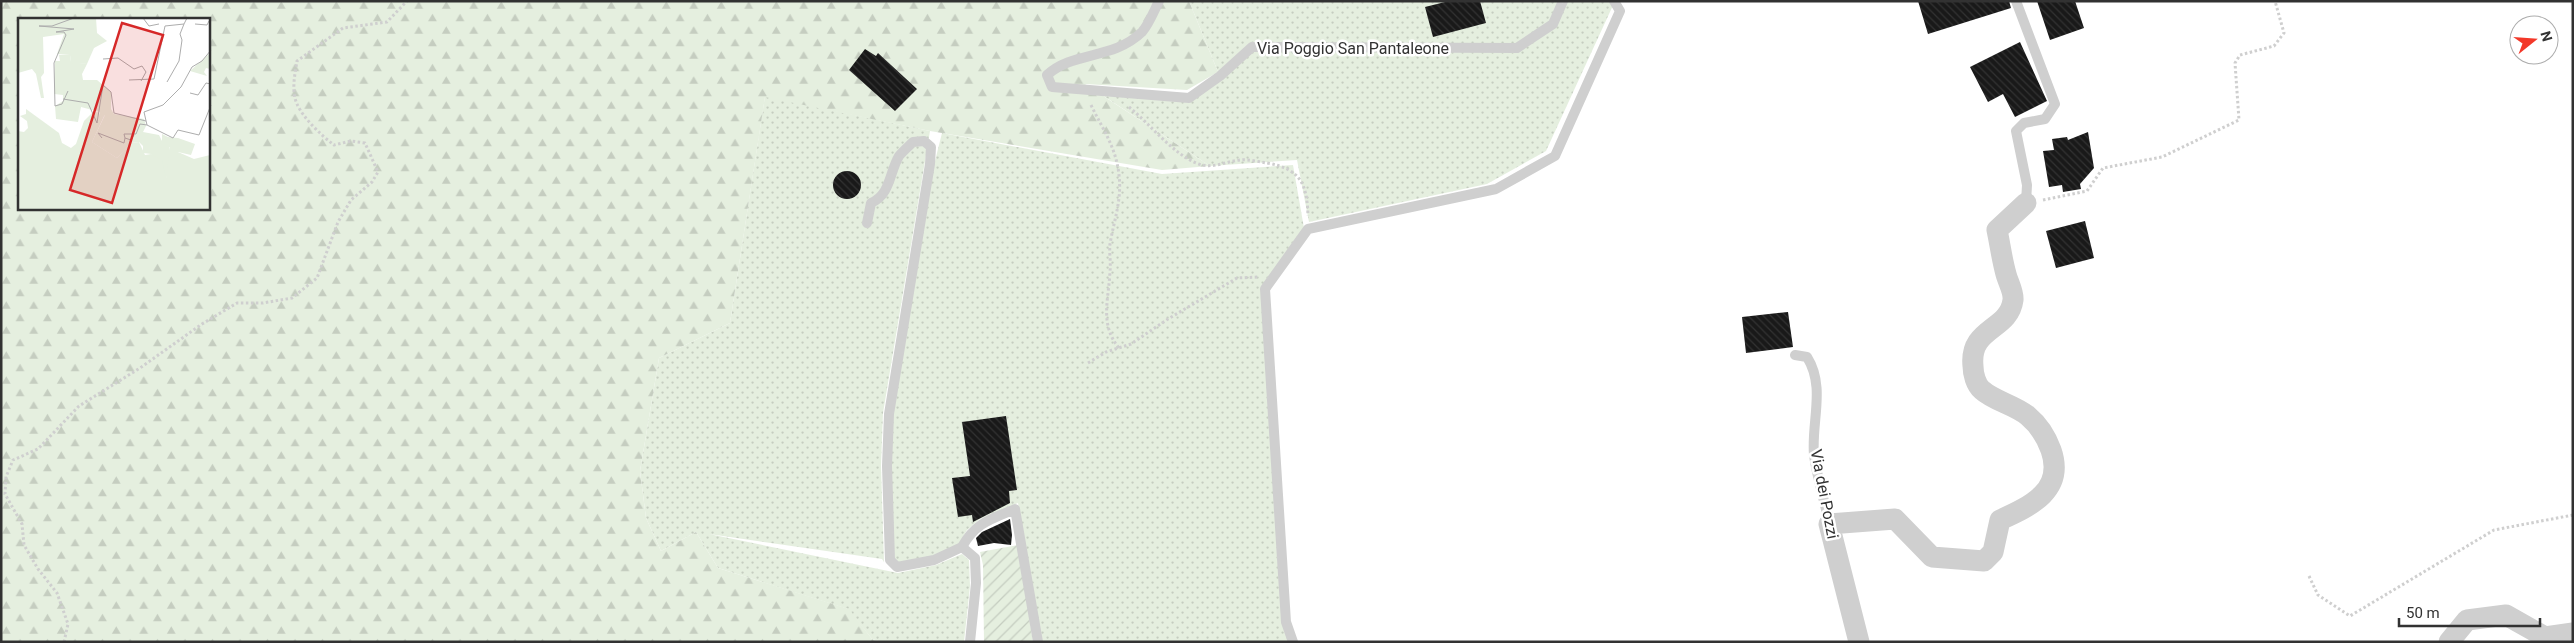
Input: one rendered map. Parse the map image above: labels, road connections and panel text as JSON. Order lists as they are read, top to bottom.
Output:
{
  "streets": {
    "street": ["Via dei Pozzi"],
    "lane": ["Via Poggio San Pantaleone"]
  },
  "scale_bar": "50 m",
  "north": "right"
}
